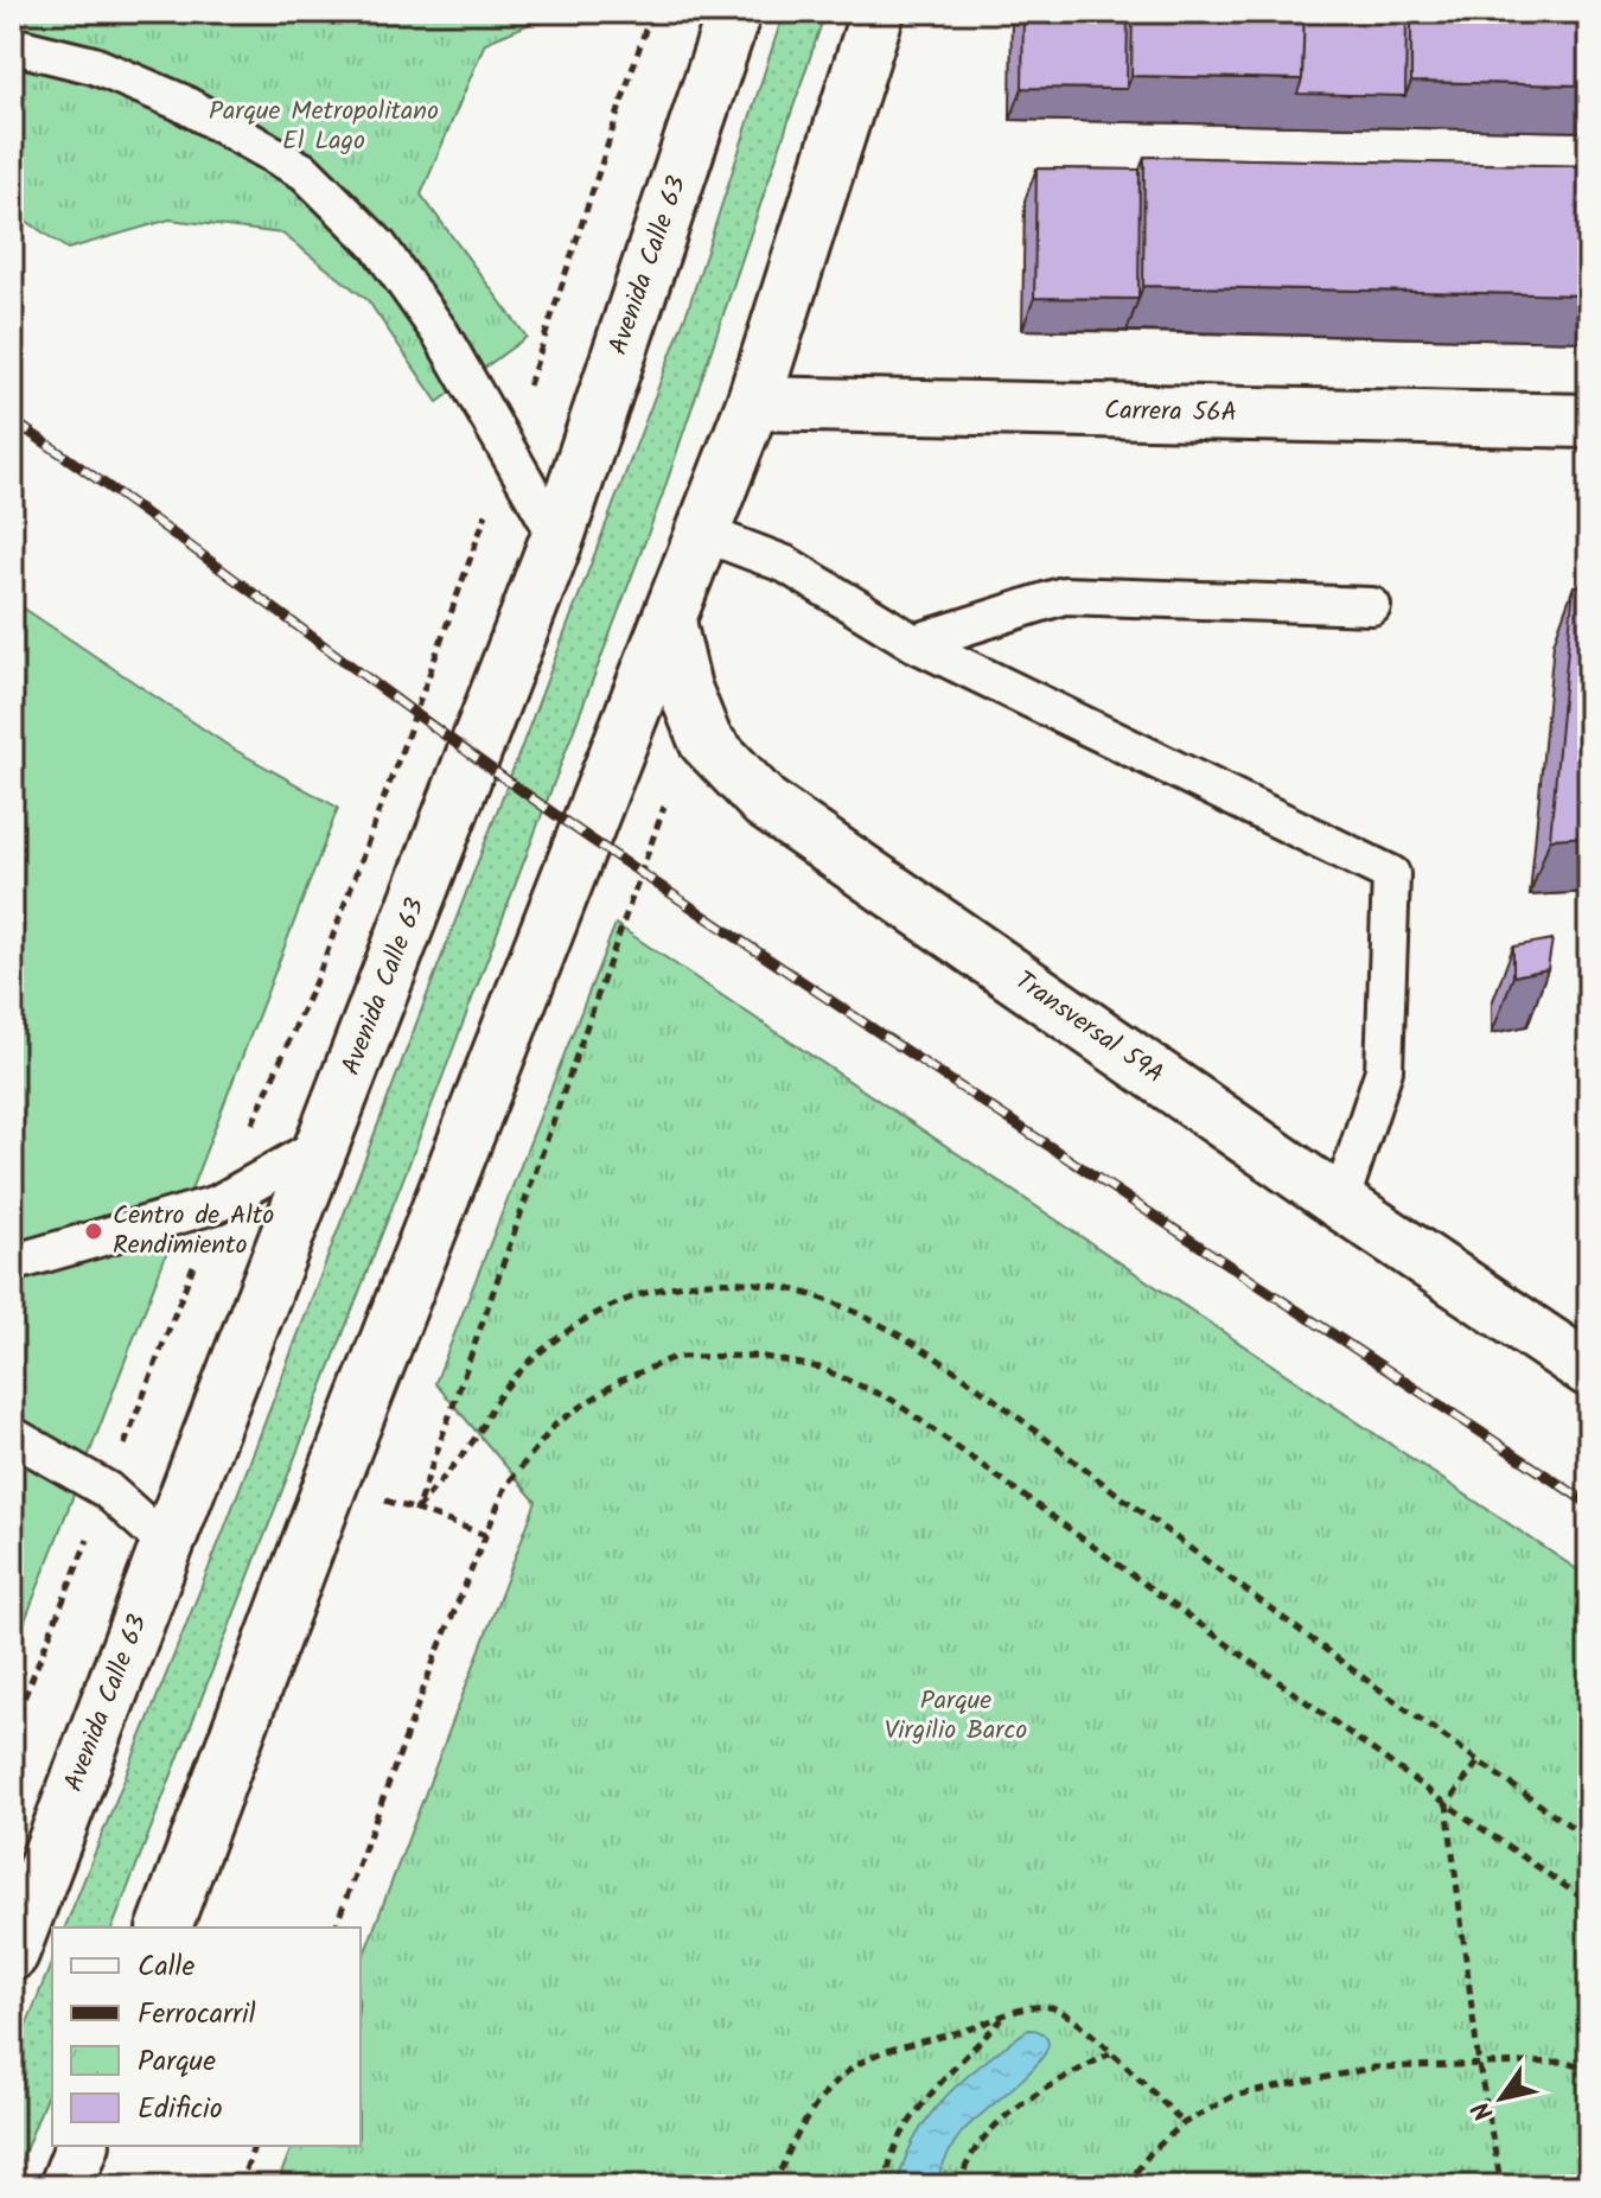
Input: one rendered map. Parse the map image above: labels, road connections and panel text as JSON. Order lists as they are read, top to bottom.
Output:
{
  "streets": {
    "main road": ["Avenida Calle 63", "Carrera 56A", "Transversal 59A"]
  },
  "parks": ["Parque Metropolitano El Lago", "Parque Virgilio Barco"],
  "places": ["Centro de Alto Rendimiento"],
  "legend": [
    "Calle",
    "Ferrocarril",
    "Parque",
    "Edificio"
  ],
  "north": "bottom left"
}
